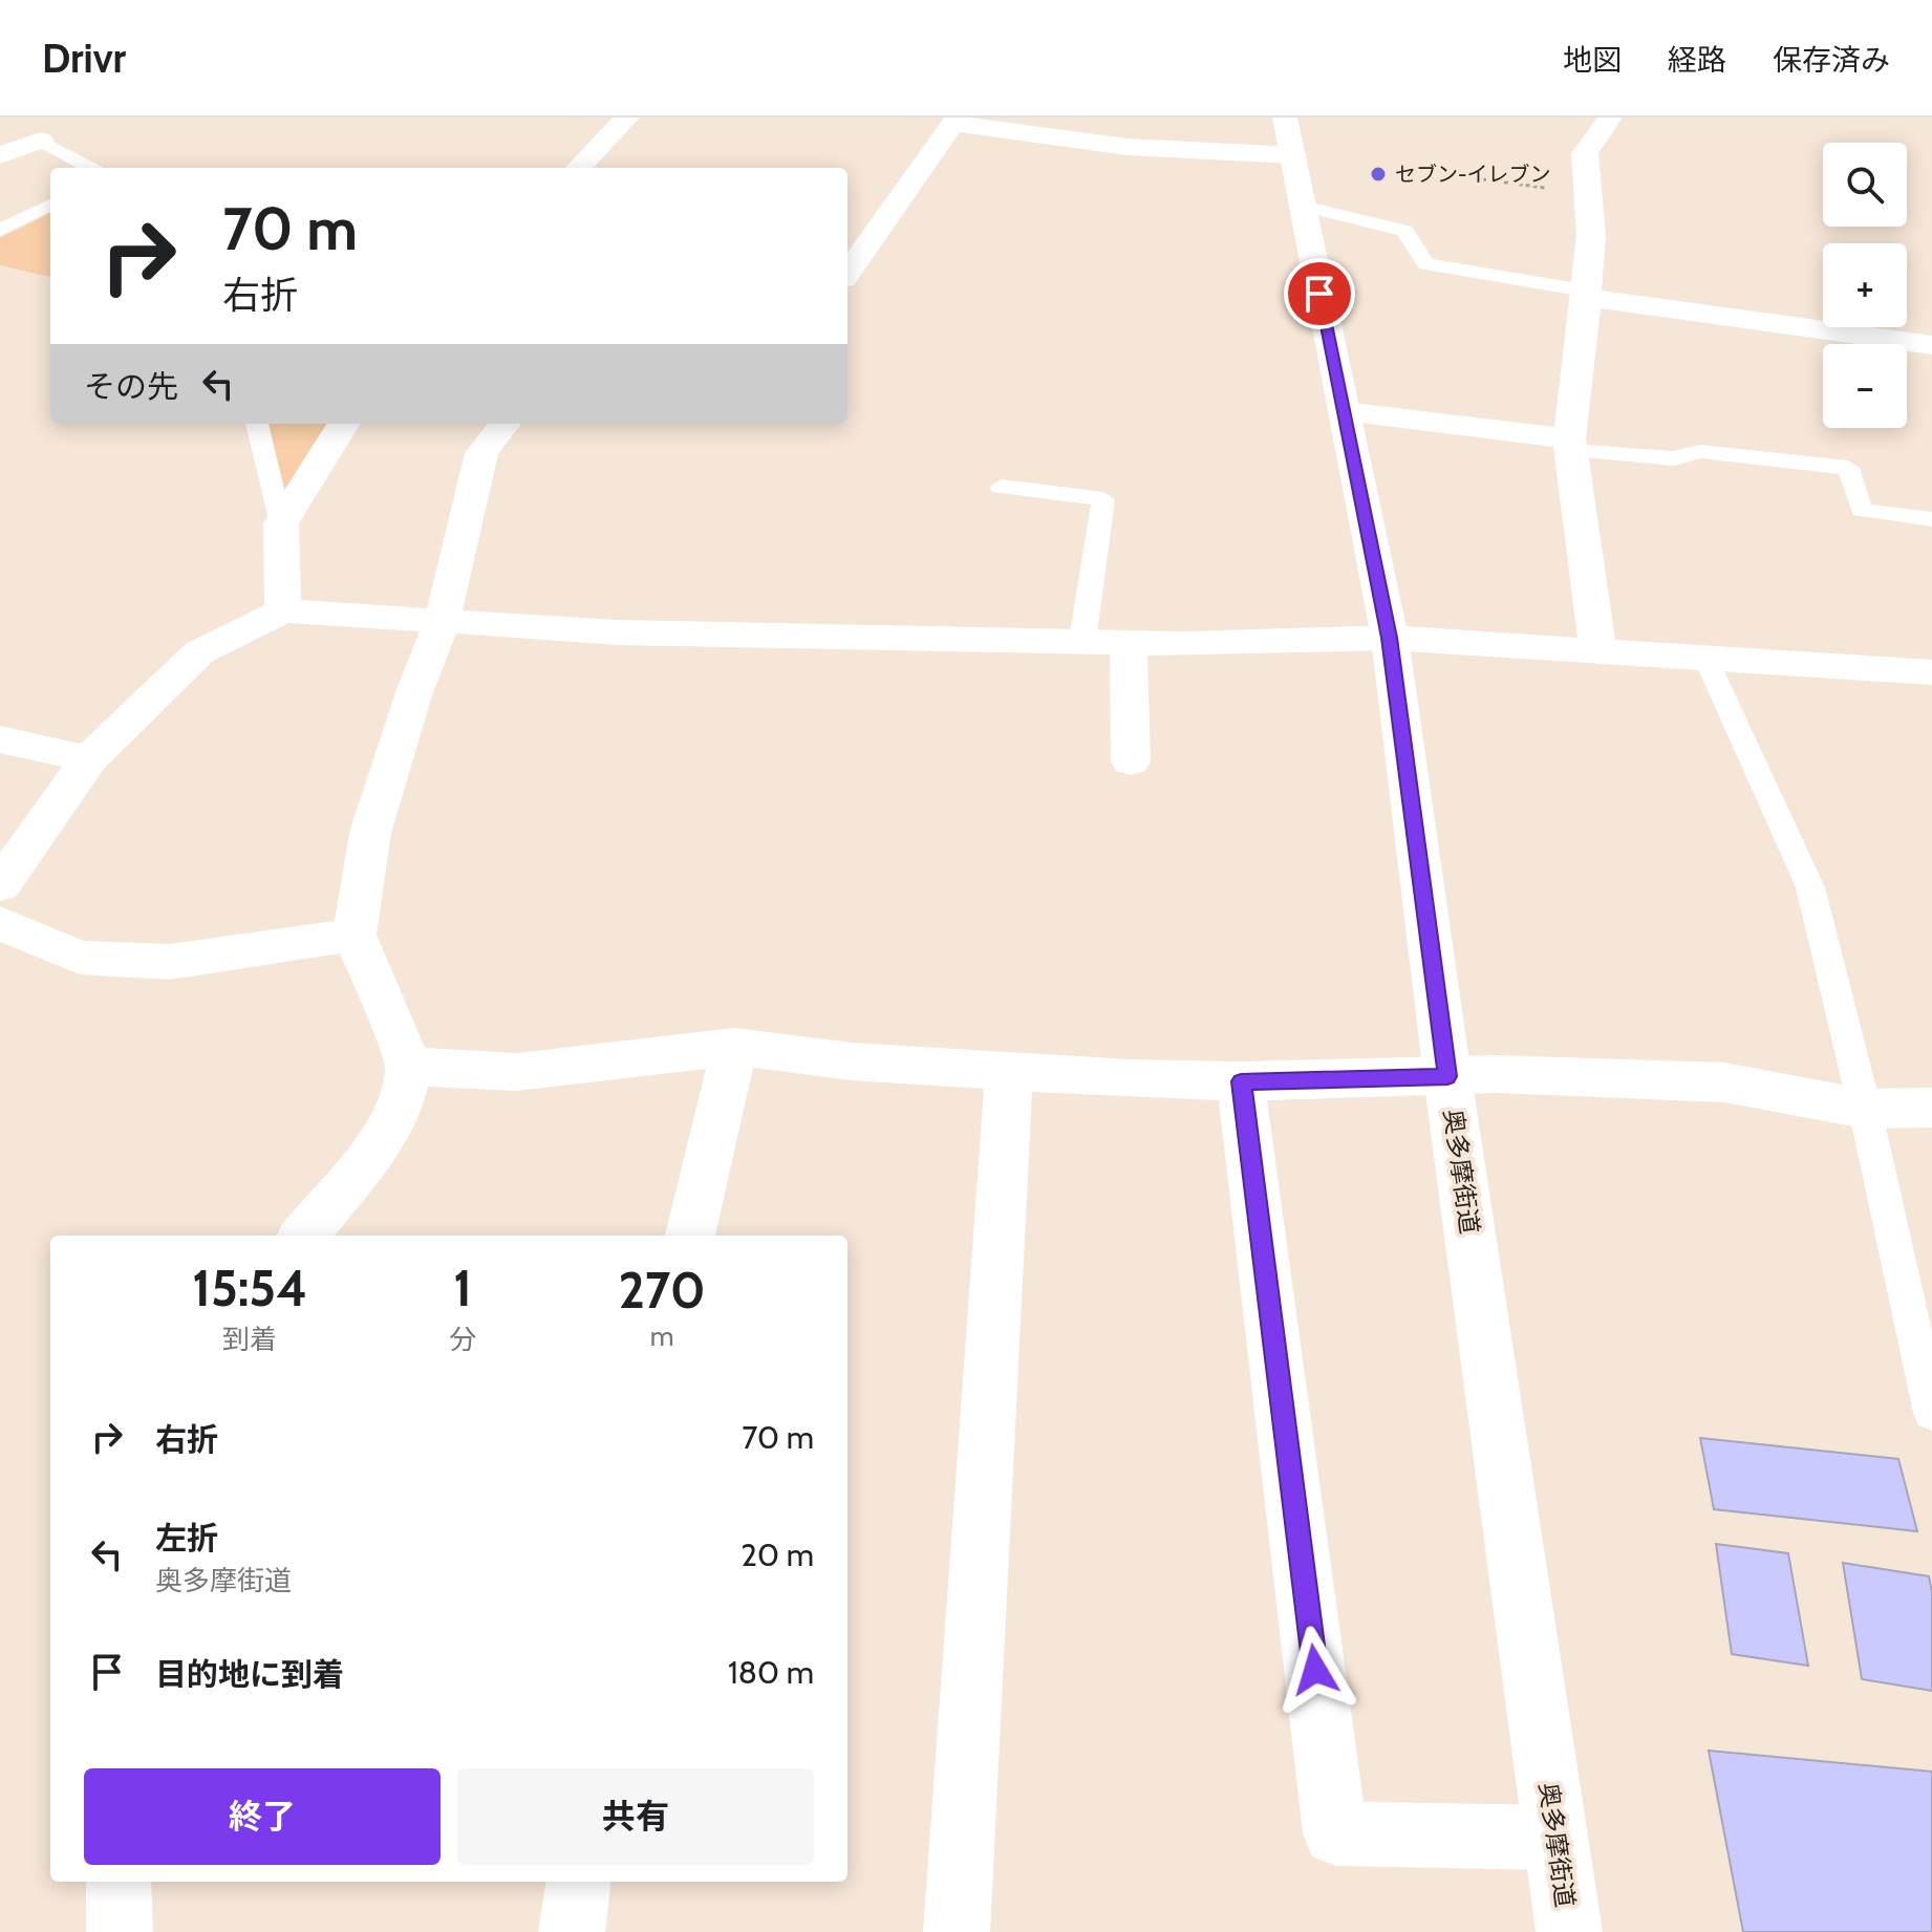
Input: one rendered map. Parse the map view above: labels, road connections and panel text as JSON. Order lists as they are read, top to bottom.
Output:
{
  "streets": {
    "street": ["奥多摩街道"]
  },
  "places": ["セブン-イレブン"],
  "page": {
    "header": "Drivr",
    "nav": ["地図", "経路", "保存済み"],
    "map_buttons": ["+", "−"],
    "turn": ["70 m", "右折"],
    "then": "その先",
    "eta": [
      "15:54",
      "到着",
      "1",
      "分",
      "270",
      "m"
    ],
    "list": [
      {
        "name": "右折",
        "value": "70 m"
      },
      {
        "name": "左折",
        "note": "奥多摩街道",
        "value": "20 m"
      },
      {
        "name": "目的地に到着",
        "value": "180 m"
      }
    ],
    "buttons": ["終了", "共有"]
  }
}
